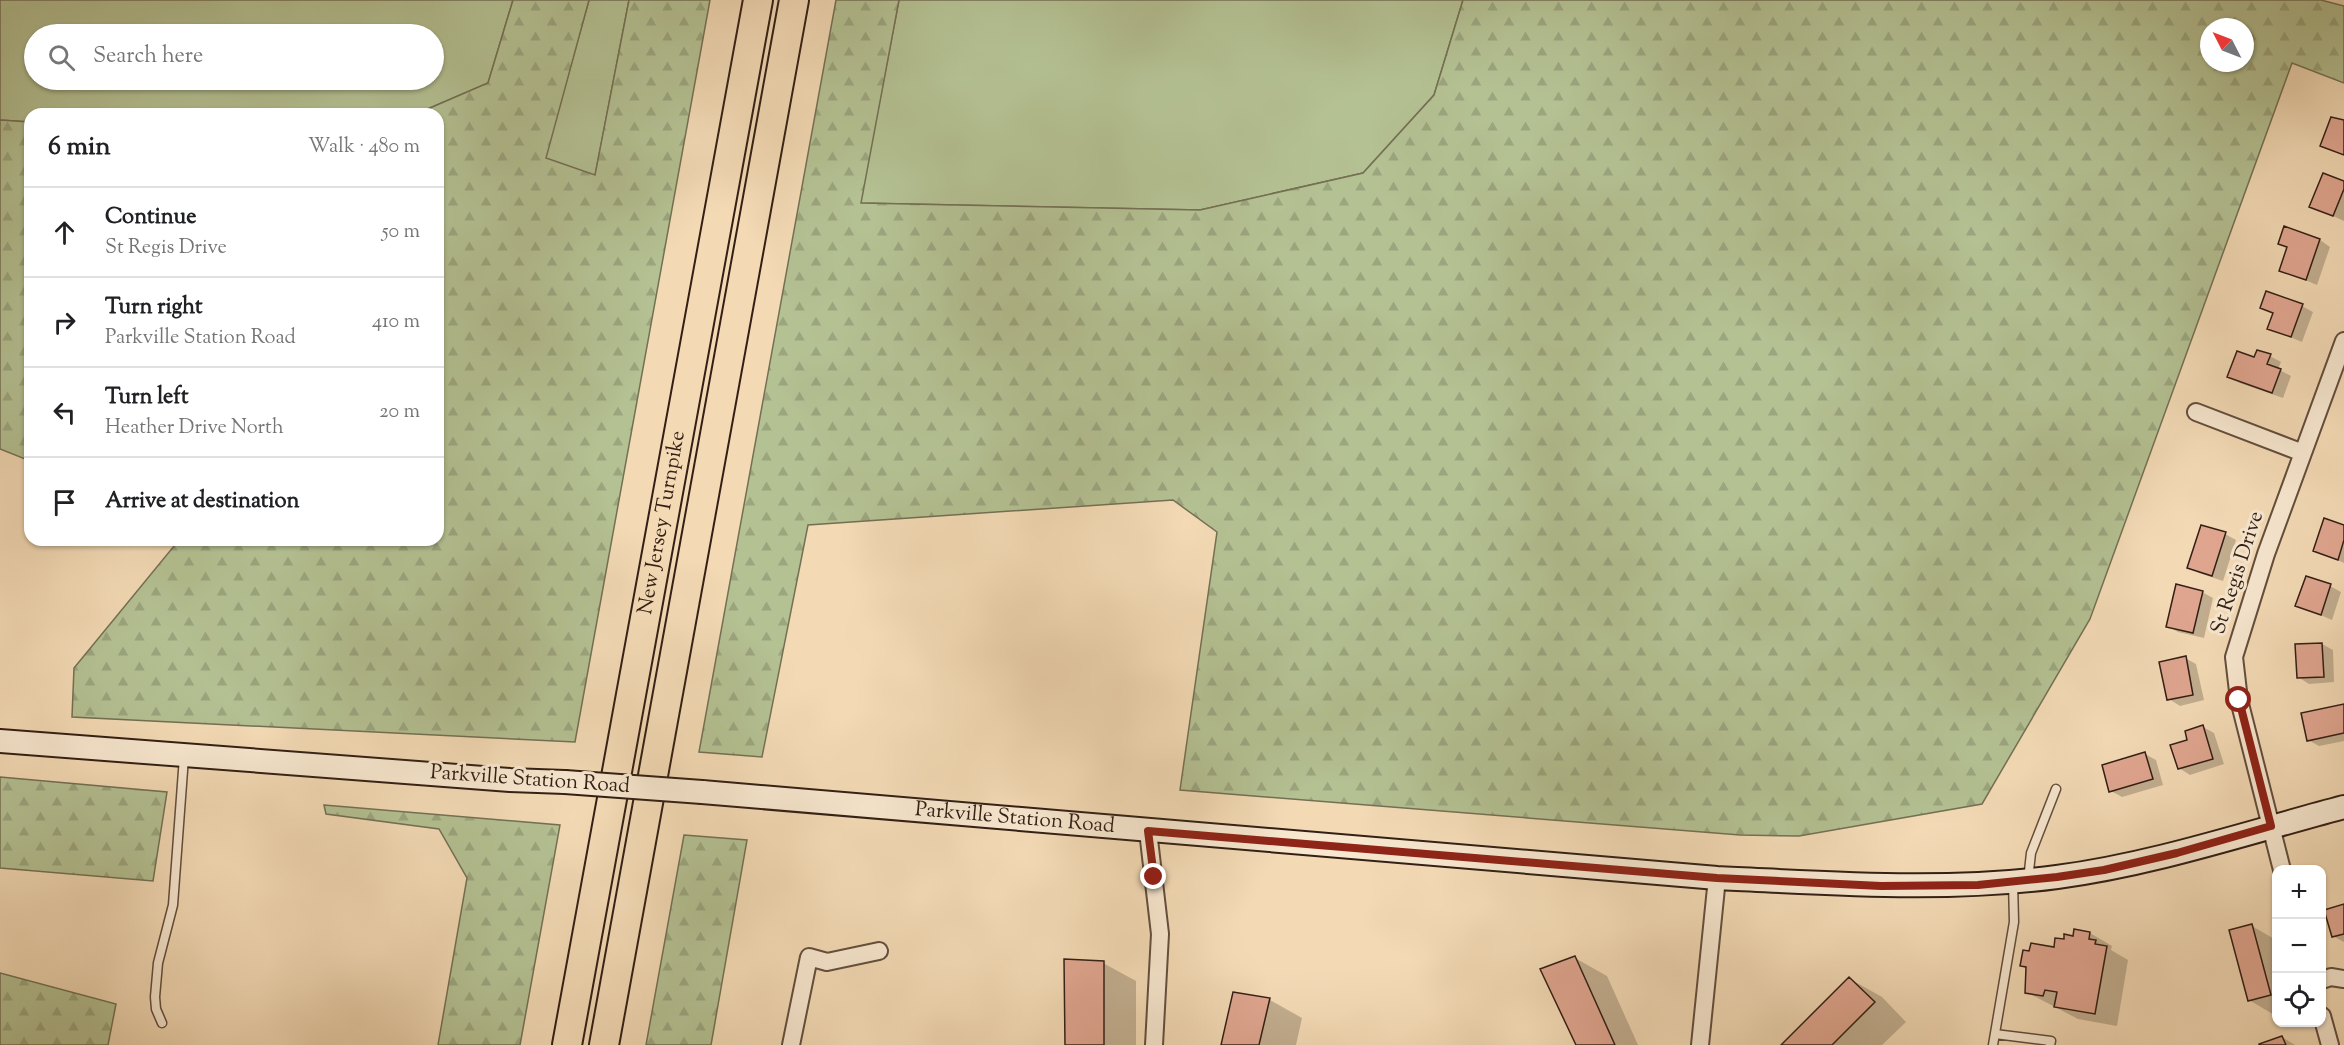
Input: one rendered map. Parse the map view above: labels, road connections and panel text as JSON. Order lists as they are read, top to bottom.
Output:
{
  "streets": {
    "highway": ["New Jersey Turnpike"],
    "main road": ["Parkville Station Road"],
    "street": ["St Regis Drive"]
  },
  "crossings": [
    ["St Regis Drive", "Parkville Station Road"]
  ],
  "north": "top left",
  "page": {
    "search": "Search here",
    "heading": ["6 min", "Walk · 480 m"],
    "list": [
      ["Continue", "St Regis Drive", "50 m"],
      ["Turn right", "Parkville Station Road", "410 m"],
      ["Turn left", "Heather Drive North", "20 m"],
      "Arrive at destination"
    ],
    "map_buttons": ["+", "−"]
  }
}
